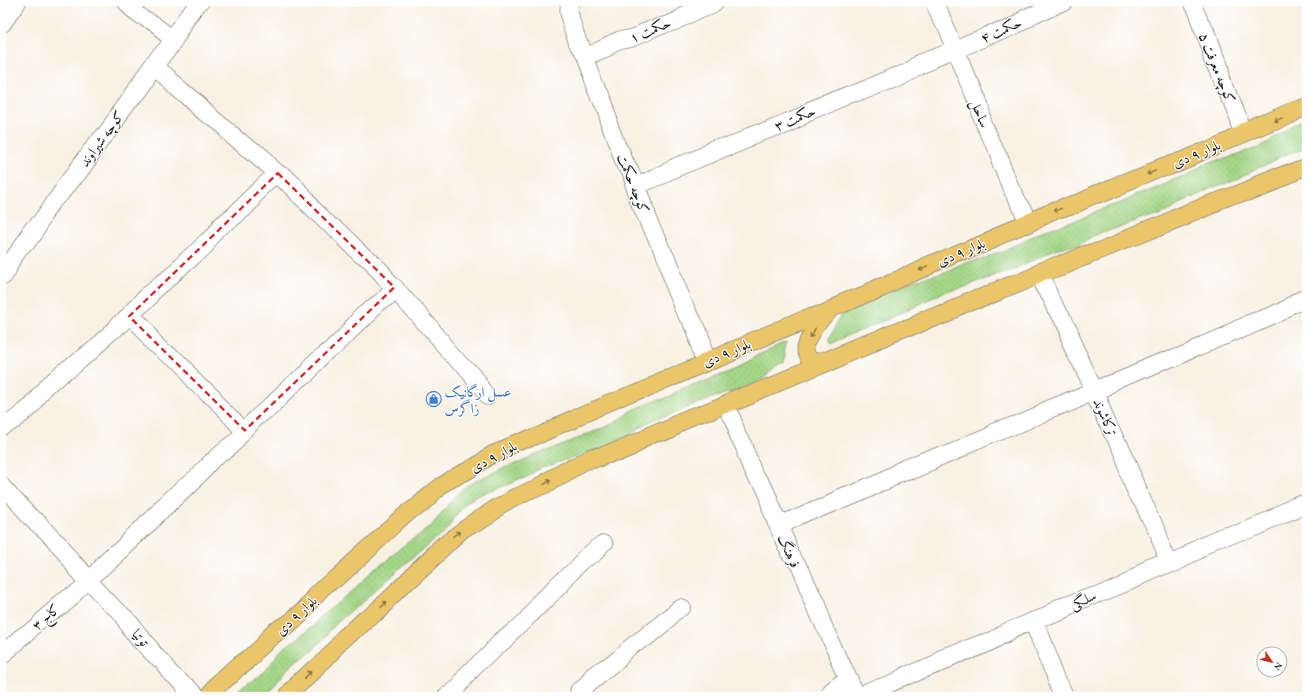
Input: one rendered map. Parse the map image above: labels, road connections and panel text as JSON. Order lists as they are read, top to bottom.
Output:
{
  "streets": {
    "main road": ["بلوار ۹ دی"],
    "street": [
      "حکمت ۱",
      "حکمت ۴",
      "کوچه معرفت ۵",
      "ساحل",
      "حکمت ۳",
      "کوچه شیراوند",
      "کوچه حکمت",
      "ترکاشوند",
      "فرهنگ",
      "سلگی",
      "کاج ۳",
      "توتیا"
    ]
  },
  "crossings": [
    ["حکمت ۱", "کوچه حکمت"],
    ["حکمت ۴", "ساحل"],
    ["حکمت ۴", "حکمت ۳"],
    ["کوچه معرفت ۵", "بلوار ۹ دی"],
    ["ساحل", "حکمت ۳"],
    ["ساحل", "بلوار ۹ دی"],
    ["حکمت ۳", "کوچه حکمت"],
    ["بلوار ۹ دی", "کوچه حکمت"],
    ["ترکاشوند", "سلگی"],
    ["کاج ۳", "توتیا"]
  ],
  "places": {
    "shop": ["عسل ارگانیک زاگرس"]
  },
  "north": "bottom right"
}
